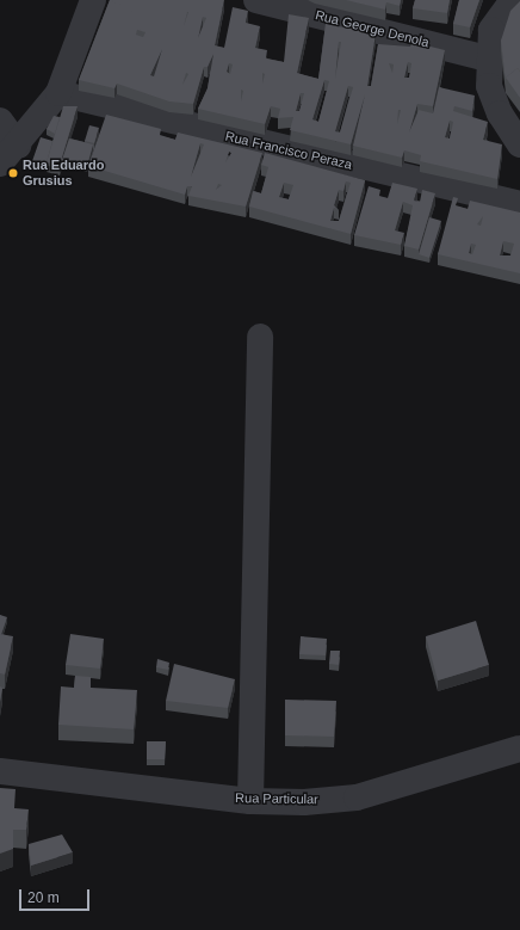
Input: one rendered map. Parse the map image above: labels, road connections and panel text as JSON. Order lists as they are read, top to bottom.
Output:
{
  "streets": {
    "street": ["Rua George Denola", "Rua Francisco Peraza", "Rua Particular"]
  },
  "places": ["Rua Eduardo Grusius"],
  "scale_bar": "20 m"
}
